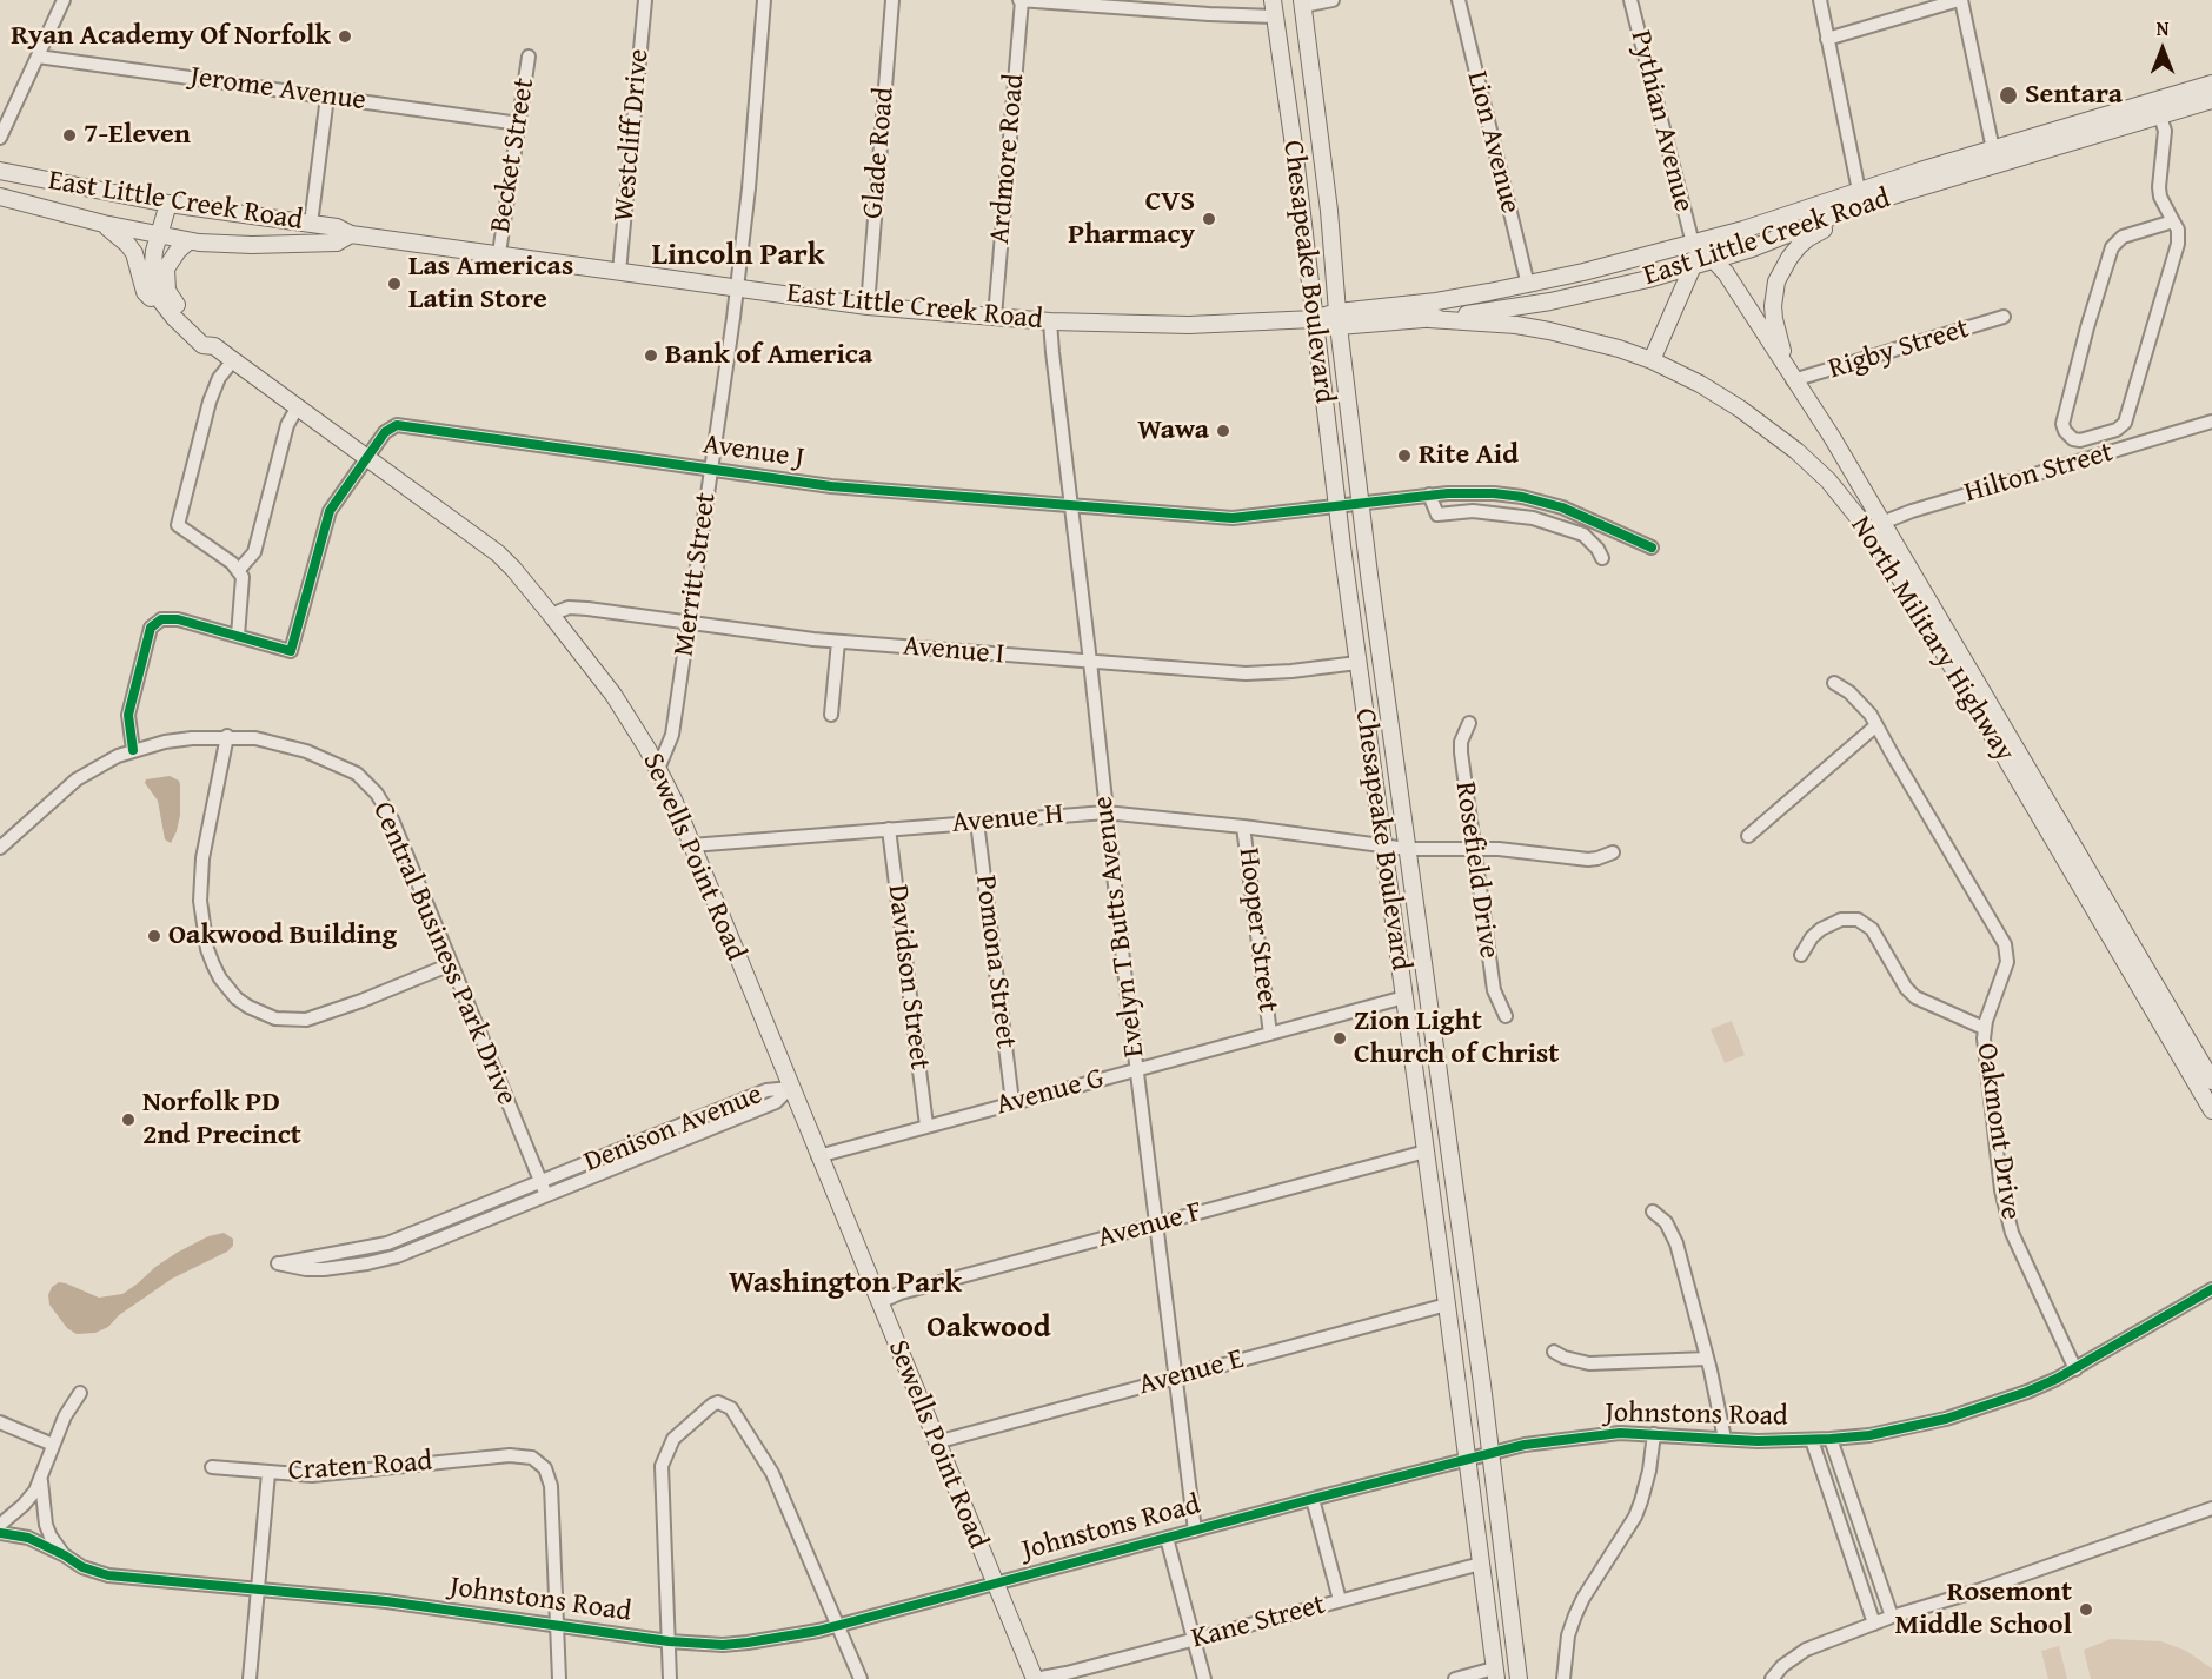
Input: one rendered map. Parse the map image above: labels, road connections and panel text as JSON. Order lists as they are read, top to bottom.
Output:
{
  "streets": {
    "main road": [
      "East Little Creek Road",
      "Chesapeake Boulevard",
      "North Military Highway",
      "Sewells Point Road"
    ],
    "street": [
      "Jerome Avenue",
      "Pythian Avenue",
      "Westcliff Drive",
      "Lion Avenue",
      "Glade Road",
      "Becket Street",
      "Ardmore Road",
      "Rigby Street",
      "Avenue J",
      "Hilton Street",
      "Merritt Street",
      "Avenue I",
      "Avenue H",
      "Rosefield Drive",
      "Evelyn T Butts Avenue",
      "Hooper Street",
      "Central Business Park Drive",
      "Pomona Street",
      "Davidson Street",
      "Avenue G",
      "Denison Avenue",
      "Oakmont Drive",
      "Avenue F",
      "Avenue E",
      "Johnstons Road",
      "Craten Road",
      "Kane Street"
    ]
  },
  "crossings": [
    ["Jerome Avenue", "Becket Street"],
    ["Pythian Avenue", "East Little Creek Road"],
    ["Pythian Avenue", "North Military Highway"],
    ["Westcliff Drive", "East Little Creek Road"],
    ["Lion Avenue", "East Little Creek Road"],
    ["Glade Road", "East Little Creek Road"],
    ["Becket Street", "East Little Creek Road"],
    ["Ardmore Road", "East Little Creek Road"],
    ["East Little Creek Road", "Chesapeake Boulevard"],
    ["East Little Creek Road", "Merritt Street"],
    ["East Little Creek Road", "North Military Highway"],
    ["East Little Creek Road", "Sewells Point Road"],
    ["East Little Creek Road", "Evelyn T Butts Avenue"],
    ["Chesapeake Boulevard", "Avenue J"],
    ["Chesapeake Boulevard", "Avenue I"],
    ["Chesapeake Boulevard", "Avenue H"],
    ["Chesapeake Boulevard", "Avenue G"],
    ["Chesapeake Boulevard", "Avenue F"],
    ["Chesapeake Boulevard", "Avenue E"],
    ["Chesapeake Boulevard", "Johnstons Road"],
    ["Chesapeake Boulevard", "Kane Street"],
    ["Rigby Street", "North Military Highway"],
    ["Avenue J", "Merritt Street"],
    ["Avenue J", "Sewells Point Road"],
    ["Avenue J", "Evelyn T Butts Avenue"],
    ["Hilton Street", "North Military Highway"],
    ["Merritt Street", "Avenue I"],
    ["Merritt Street", "Sewells Point Road"],
    ["Avenue I", "Sewells Point Road"],
    ["Avenue I", "Evelyn T Butts Avenue"],
    ["Avenue H", "Sewells Point Road"],
    ["Avenue H", "Rosefield Drive"],
    ["Avenue H", "Evelyn T Butts Avenue"],
    ["Avenue H", "Hooper Street"],
    ["Avenue H", "Pomona Street"],
    ["Avenue H", "Davidson Street"],
    ["Sewells Point Road", "Avenue G"],
    ["Sewells Point Road", "Denison Avenue"],
    ["Sewells Point Road", "Avenue F"],
    ["Sewells Point Road", "Avenue E"],
    ["Sewells Point Road", "Johnstons Road"],
    ["Sewells Point Road", "Kane Street"],
    ["Evelyn T Butts Avenue", "Avenue G"],
    ["Evelyn T Butts Avenue", "Avenue F"],
    ["Evelyn T Butts Avenue", "Avenue E"],
    ["Evelyn T Butts Avenue", "Johnstons Road"],
    ["Hooper Street", "Avenue G"],
    ["Central Business Park Drive", "Denison Avenue"],
    ["Pomona Street", "Avenue G"],
    ["Davidson Street", "Avenue G"],
    ["Oakmont Drive", "Johnstons Road"],
    ["Johnstons Road", "Craten Road"]
  ],
  "districts": ["Lincoln Park", "Washington Park", "Oakwood"],
  "places": [
    "Ryan Academy Of Norfolk",
    "Sentara",
    "7-Eleven",
    "CVS Pharmacy",
    "Las Americas Latin Store",
    "Bank of America",
    "Wawa",
    "Rite Aid",
    "Oakwood Building",
    "Zion Light Church of Christ",
    "Norfolk PD 2nd Precinct",
    "Rosemont Middle School"
  ],
  "north": "top"
}
